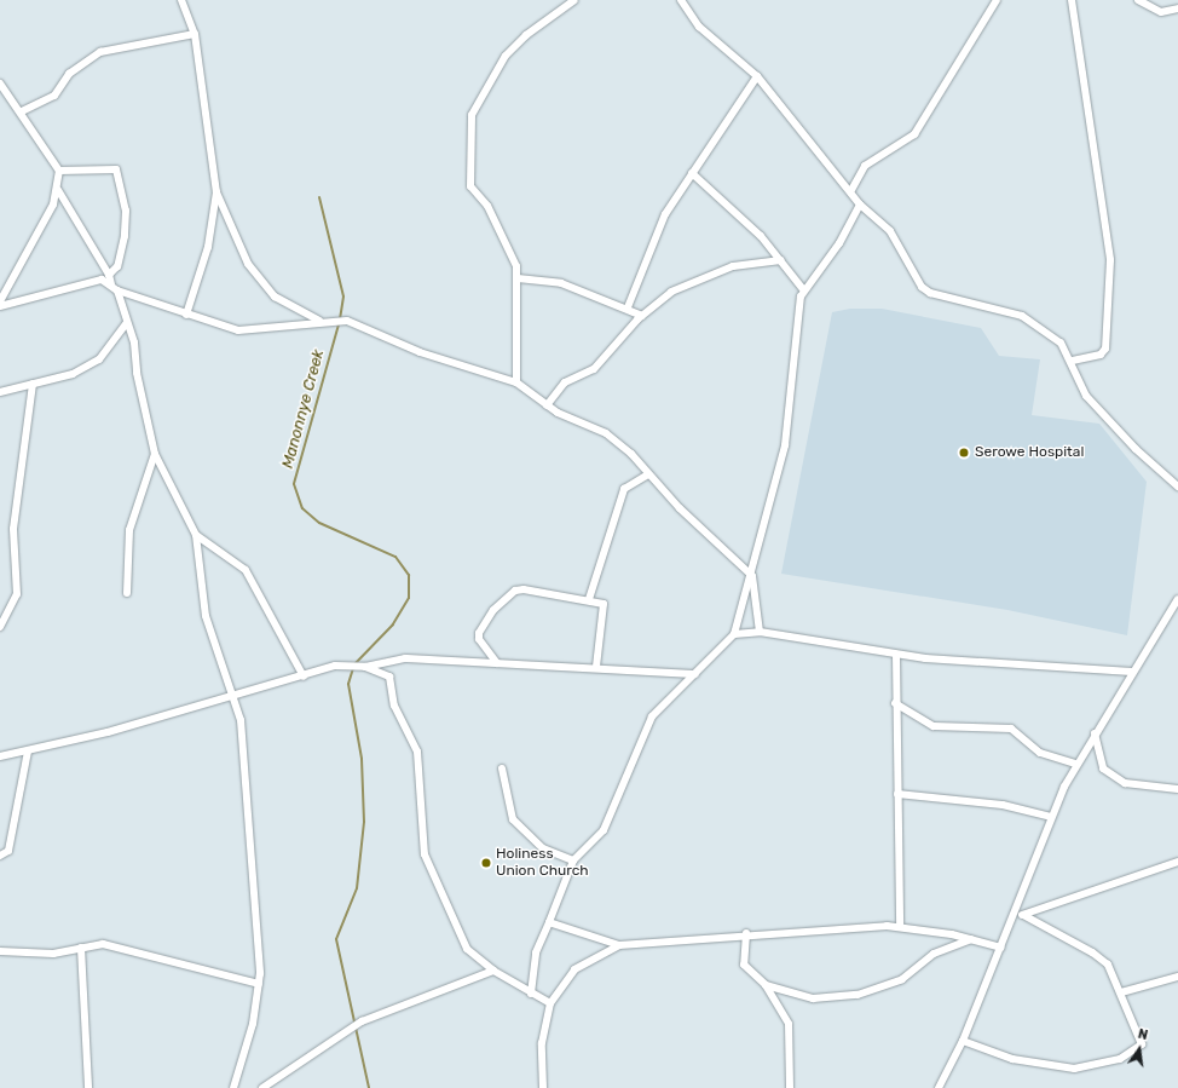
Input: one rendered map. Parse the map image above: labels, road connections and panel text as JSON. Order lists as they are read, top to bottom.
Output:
{
  "water": ["Manonnye Creek"],
  "places": ["Serowe Hospital", "Holiness Union Church"],
  "north": "top"
}
